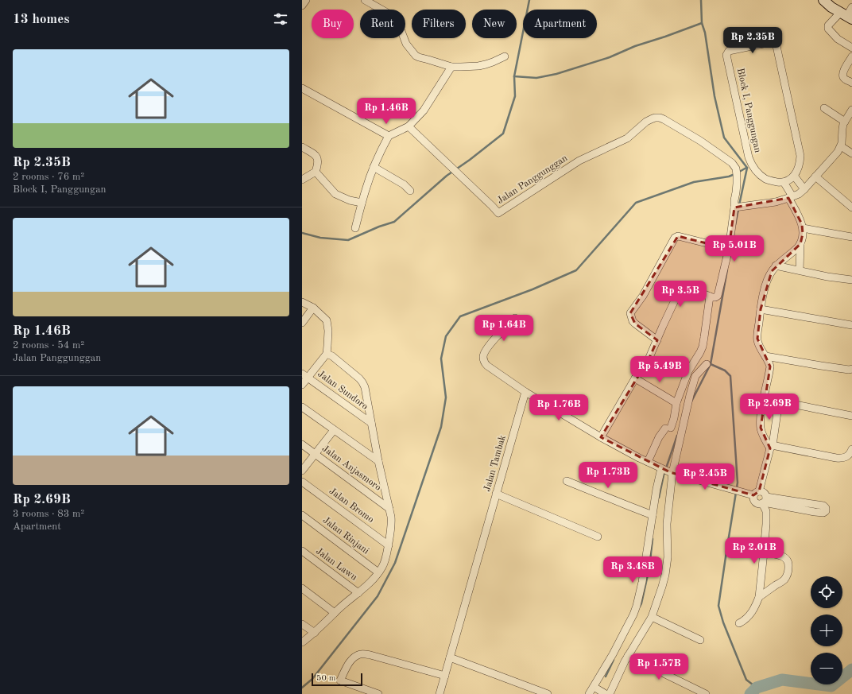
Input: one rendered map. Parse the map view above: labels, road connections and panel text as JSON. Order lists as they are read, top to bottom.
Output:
{
  "streets": {
    "street": [
      "Block I, Panggungan",
      "Jalan Panggunggan",
      "Jalan Sundoro",
      "Jalan Tambak",
      "Jalan Anjasmoro",
      "Jalan Bromo",
      "Jalan Rinjani",
      "Jalan Lawu"
    ]
  },
  "scale_bar": "50 m",
  "page": {
    "heading": "13 homes",
    "chip": [
      "Buy",
      "Rent",
      "Filters",
      "New",
      "Apartment"
    ],
    "price": [
      "Rp 2.35B",
      "Rp 1.46B",
      "Rp 5.01B",
      "Rp 3.5B",
      "Rp 1.64B",
      "Rp 5.49B",
      "Rp 2.69B",
      "Rp 1.76B",
      "Rp 1.73B",
      "Rp 2.45B",
      "Rp 2.01B",
      "Rp 3.48B",
      "Rp 1.57B"
    ],
    "list": [
      {
        "name": "Rp 2.35B",
        "note": "2 rooms · 76 m² · Block I, Panggungan"
      },
      {
        "name": "Rp 1.46B",
        "note": "2 rooms · 54 m² · Jalan Panggunggan"
      },
      {
        "name": "Rp 2.69B",
        "note": "3 rooms · 83 m² · Apartment"
      }
    ],
    "map_buttons": ["+", "−"],
    "scale": "50 m"
  }
}
